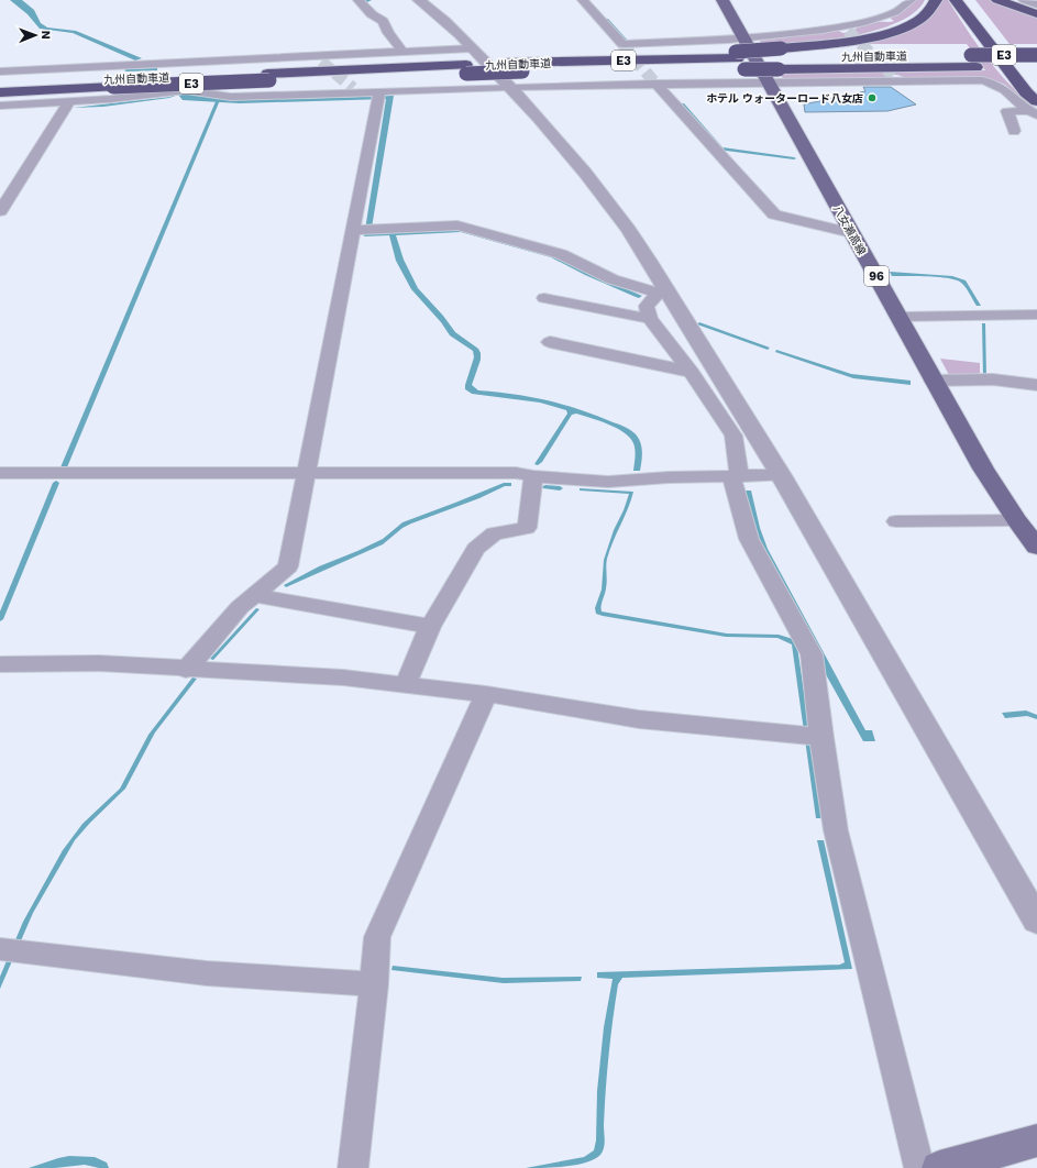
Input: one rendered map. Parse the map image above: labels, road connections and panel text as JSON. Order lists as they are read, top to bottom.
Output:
{
  "streets": {
    "highway": ["E3", "九州自動車道"],
    "main road": ["八女瀬高線", "96"]
  },
  "crossings": [
    ["九州自動車道", "八女瀬高線"]
  ],
  "places": ["ホテル ウォーターロード八女店"],
  "north": "right"
}
